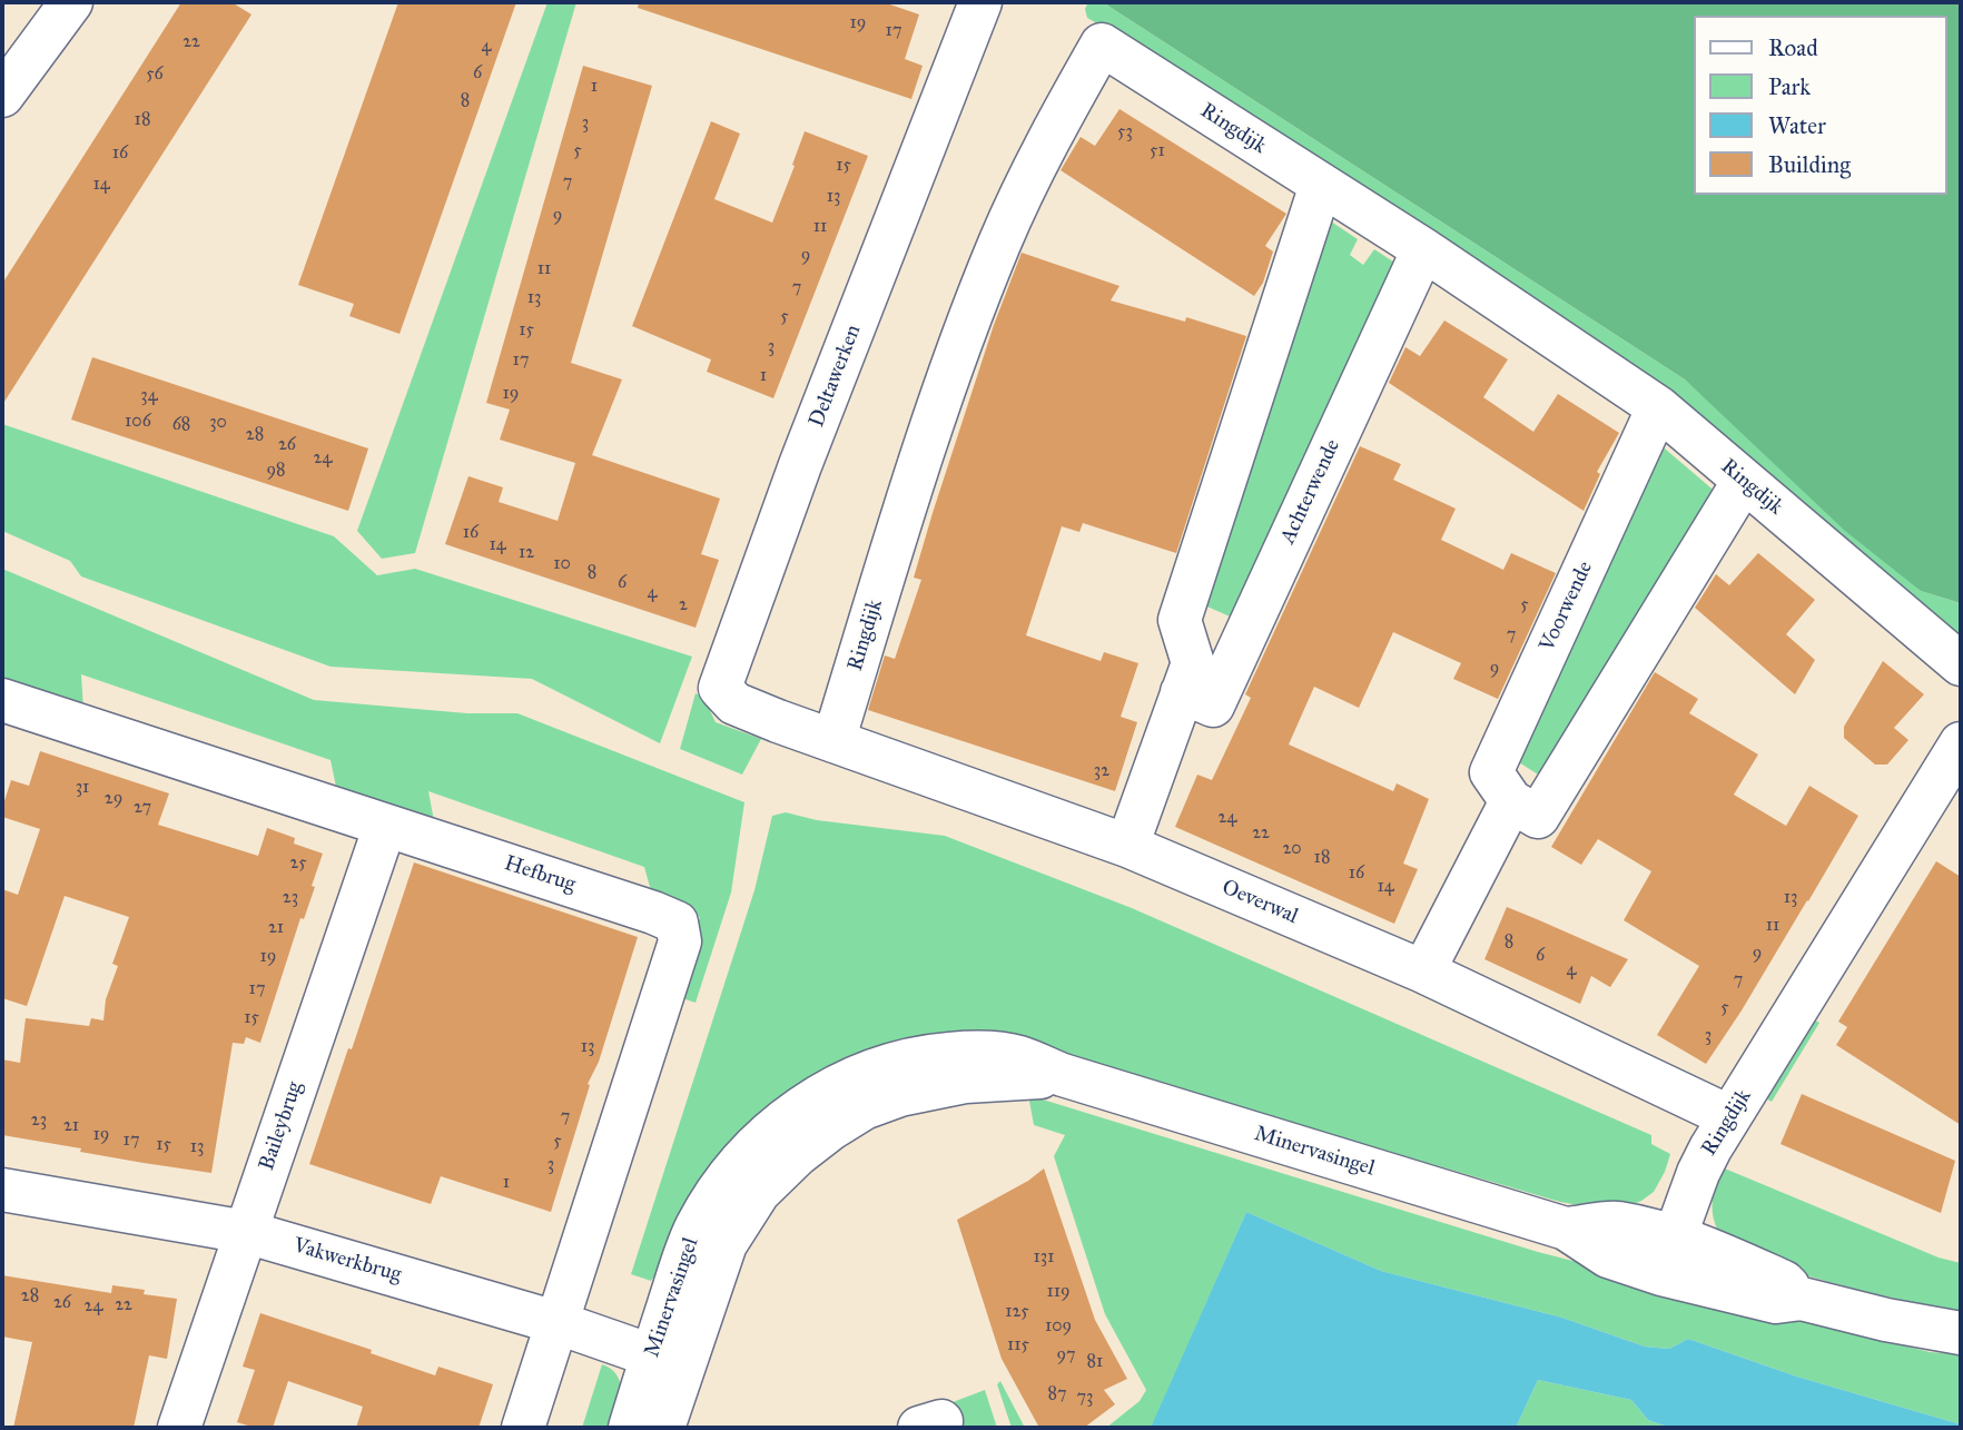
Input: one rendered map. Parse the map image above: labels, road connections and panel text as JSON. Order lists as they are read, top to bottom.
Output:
{
  "streets": {
    "street": [
      "Ringdijk",
      "Deltawerken",
      "Achterwende",
      "Voorwende",
      "Hefbrug",
      "Oeverwal",
      "Baileybrug",
      "Minervasingel",
      "Vakwerkbrug"
    ]
  },
  "crossings": [
    ["Ringdijk", "Achterwende"],
    ["Ringdijk", "Voorwende"],
    ["Ringdijk", "Oeverwal"],
    ["Ringdijk", "Minervasingel"],
    ["Deltawerken", "Oeverwal"],
    ["Voorwende", "Oeverwal"],
    ["Hefbrug", "Baileybrug"],
    ["Hefbrug", "Vakwerkbrug"],
    ["Baileybrug", "Vakwerkbrug"],
    ["Minervasingel", "Vakwerkbrug"]
  ],
  "house_numbers": [
    "19",
    "17",
    "22",
    "4",
    "6",
    "56",
    "1",
    "8",
    "18",
    "3",
    "53",
    "5",
    "51",
    "16",
    "15",
    "7",
    "14",
    "13",
    "9",
    "11",
    "9",
    "11",
    "7",
    "13",
    "5",
    "15",
    "3",
    "17",
    "1",
    "19",
    "34",
    "106",
    "30",
    "68",
    "28",
    "26",
    "24",
    "98",
    "16",
    "14",
    "12",
    "10",
    "8",
    "6",
    "4",
    "2",
    "5",
    "7",
    "9",
    "32",
    "31",
    "29",
    "27",
    "24",
    "22",
    "20",
    "18",
    "25",
    "16",
    "14",
    "23",
    "13",
    "11",
    "21",
    "8",
    "9",
    "6",
    "19",
    "4",
    "7",
    "17",
    "5",
    "15",
    "3",
    "13",
    "7",
    "23",
    "21",
    "19",
    "17",
    "5",
    "15",
    "13",
    "3",
    "1",
    "131",
    "119",
    "28",
    "26",
    "22",
    "24",
    "125",
    "109",
    "115",
    "97",
    "81",
    "87",
    "73"
  ],
  "legend": [
    "Road",
    "Park",
    "Water",
    "Building"
  ]
}
